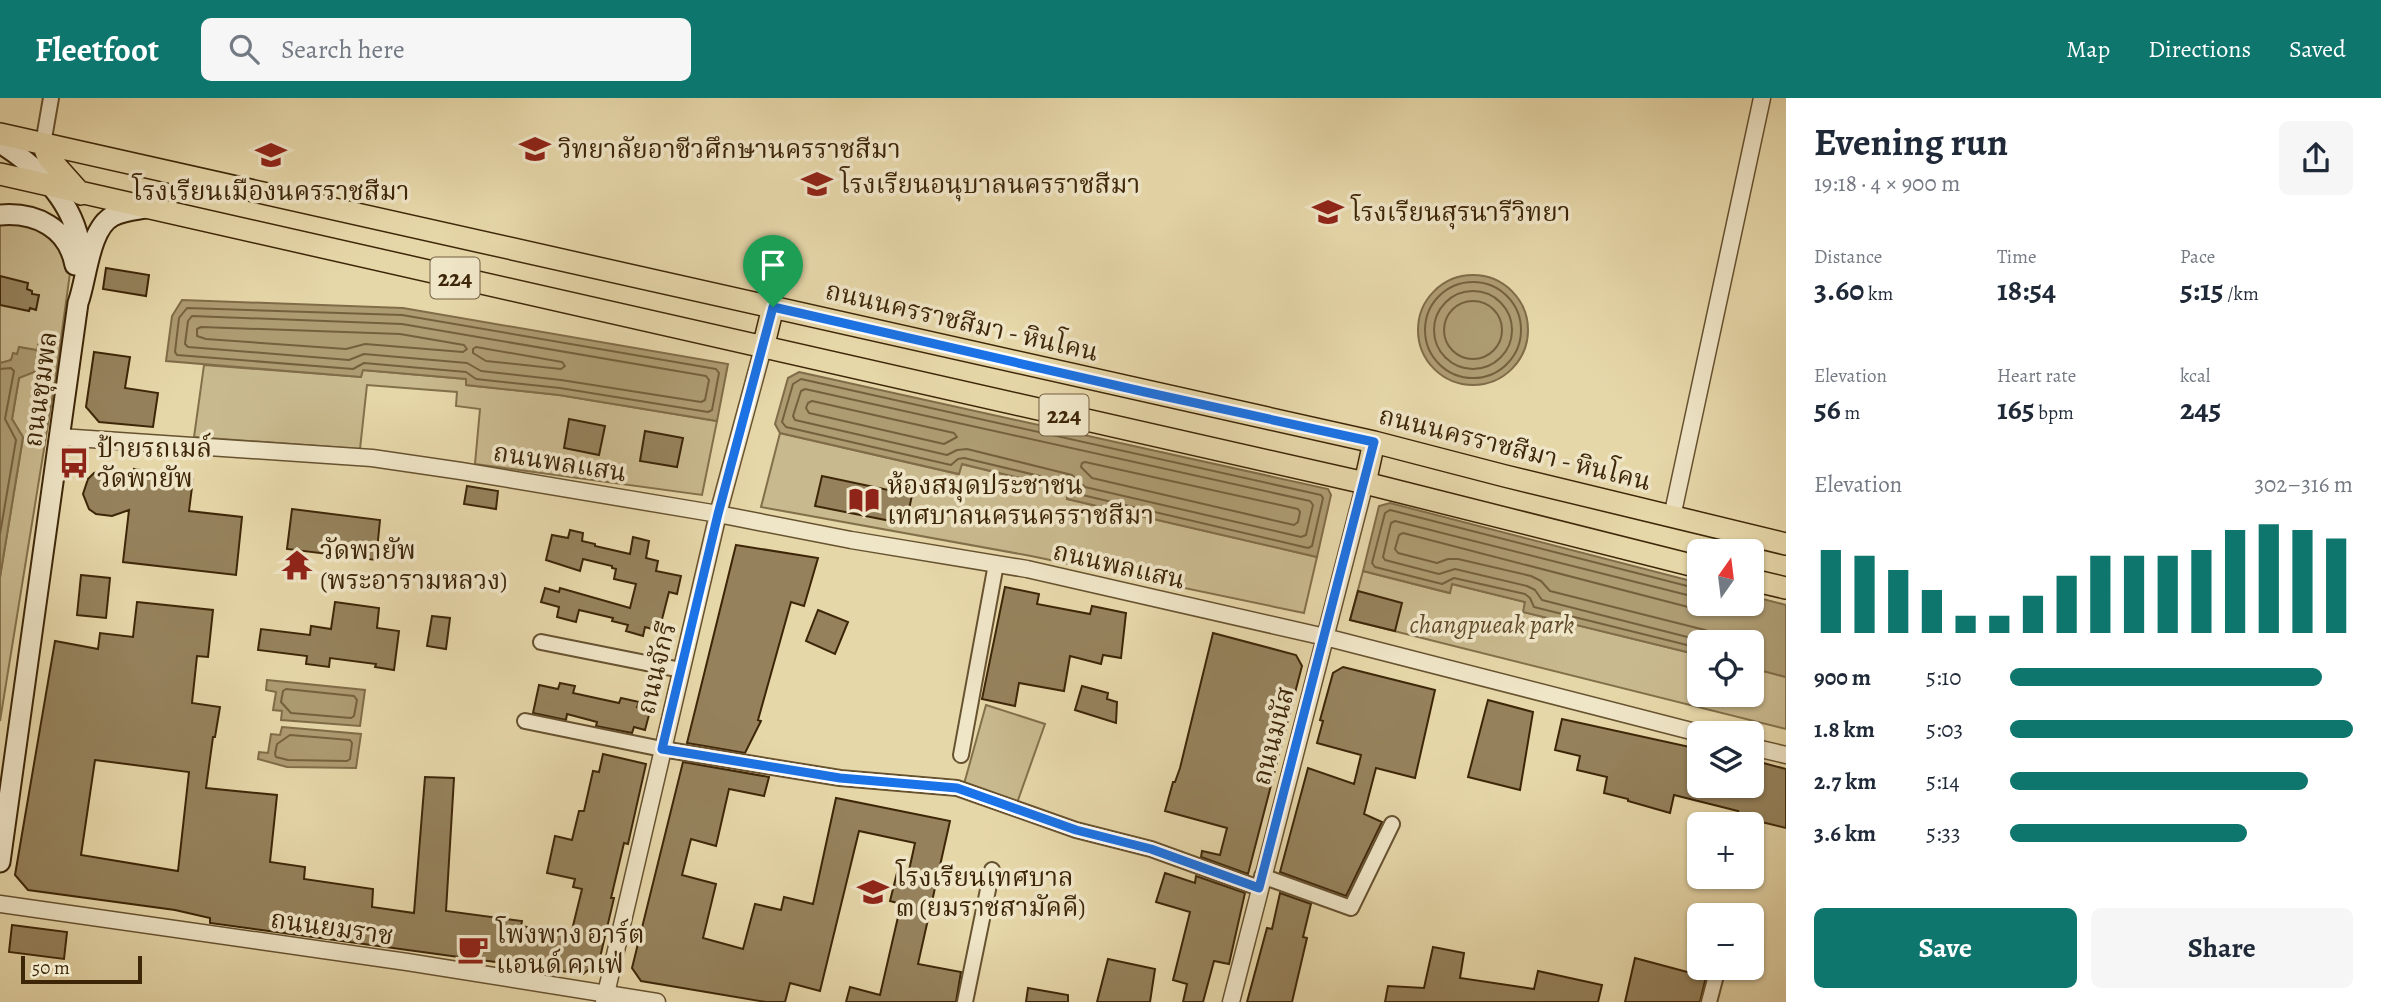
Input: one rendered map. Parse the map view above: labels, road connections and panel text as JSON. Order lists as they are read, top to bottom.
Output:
{
  "streets": {
    "main road": ["224", "ถนนนครราชสีมา - หินโคน", "ถนนชุมพล"],
    "street": [
      "ถนนพลแสน",
      "ถนนจักรี",
      "ถนนมนัส",
      "ถนนยมราช"
    ]
  },
  "crossings": [
    ["224", "ถนนชุมพล"],
    ["224", "ถนนจักรี"],
    ["224", "ถนนมนัส"],
    ["ถนนชุมพล", "ถนนพลแสน"],
    ["ถนนพลแสน", "ถนนจักรี"],
    ["ถนนพลแสน", "ถนนมนัส"],
    ["ถนนจักรี", "ถนนยมราช"]
  ],
  "parks": ["changpueak park"],
  "places": {
    "school or university": [
      "วิทยาลัยอาชีวศึกษานครราชสีมา",
      "โรงเรียนเมืองนครราชสีมา",
      "โรงเรียนอนุบาลนครราชสีมา",
      "โรงเรียนสุรนารีวิทยา",
      "โรงเรียนเทศบาล ๓ (ยมราชสามัคคี)"
    ],
    "bus stop": ["ป้ายรถเมล์ วัดพายัพ"],
    "library": ["ห้องสมุดประชาชน เทศบาลนครนครราชสีมา"],
    "temple": ["วัดพายัพ (พระอารามหลวง)"],
    "cafe": ["โพงพาง อาร์ต แอนด์ คาเฟ่"]
  },
  "scale_bar": "50 m",
  "north": "top",
  "page": {
    "header": "Fleetfoot",
    "search": "Search here",
    "nav": ["Map", "Directions", "Saved"],
    "heading": ["Evening run", "19:18 · 4 × 900 m"],
    "stats": [
      ["Distance", "3.60 km"],
      ["Time", "18:54"],
      ["Pace", "5:15 /km"],
      ["Elevation", "56 m"],
      ["Heart rate", "165 bpm"],
      ["kcal", "245"]
    ],
    "chart": ["Elevation", "302–316 m"],
    "map_buttons": ["+", "−"],
    "list": [
      {
        "name": "900 m",
        "note": "5:10"
      },
      {
        "name": "1.8 km",
        "note": "5:03"
      },
      {
        "name": "2.7 km",
        "note": "5:14"
      },
      {
        "name": "3.6 km",
        "note": "5:33"
      }
    ],
    "buttons": ["Save", "Share"],
    "scale": "50 m"
  }
}
